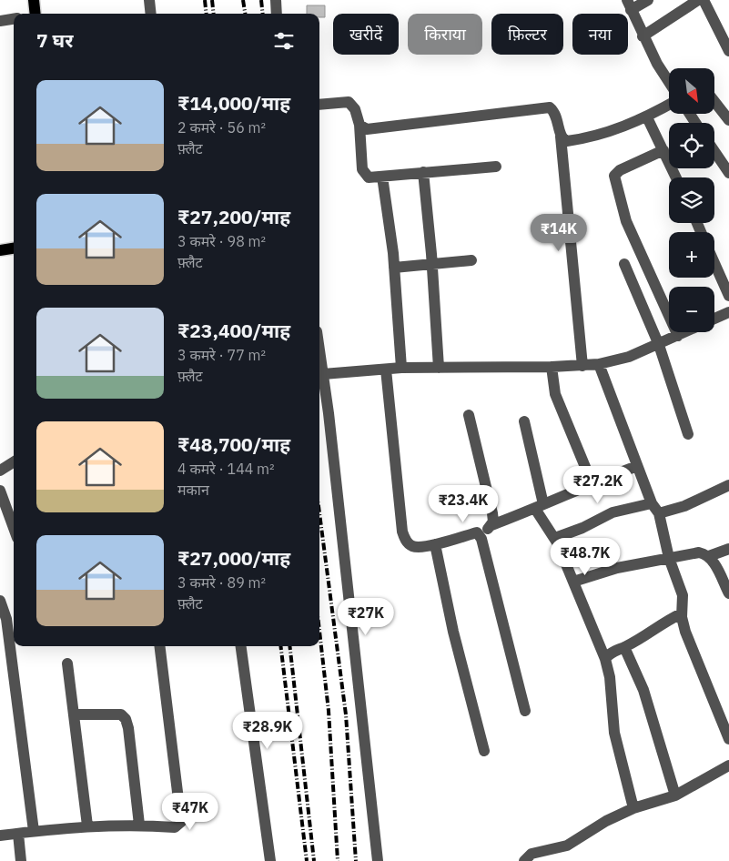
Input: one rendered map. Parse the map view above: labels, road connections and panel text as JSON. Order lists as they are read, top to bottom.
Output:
{
  "north": "bottom right",
  "page": {
    "chip": [
      "खरीदें",
      "किराया",
      "फ़िल्टर",
      "नया"
    ],
    "heading": "7 घर",
    "map_buttons": ["+", "−"],
    "list": [
      {
        "name": "₹14,000/माह",
        "note": "2 कमरे · 56 m² · फ़्लैट"
      },
      {
        "name": "₹27,200/माह",
        "note": "3 कमरे · 98 m² · फ़्लैट"
      },
      {
        "name": "₹23,400/माह",
        "note": "3 कमरे · 77 m² · फ़्लैट"
      },
      {
        "name": "₹48,700/माह",
        "note": "4 कमरे · 144 m² · मकान"
      },
      {
        "name": "₹27,000/माह",
        "note": "3 कमरे · 89 m² · फ़्लैट"
      }
    ],
    "price": [
      "₹14K",
      "₹27.2K",
      "₹23.4K",
      "₹48.7K",
      "₹27K",
      "₹28.9K",
      "₹47K"
    ]
  }
}
